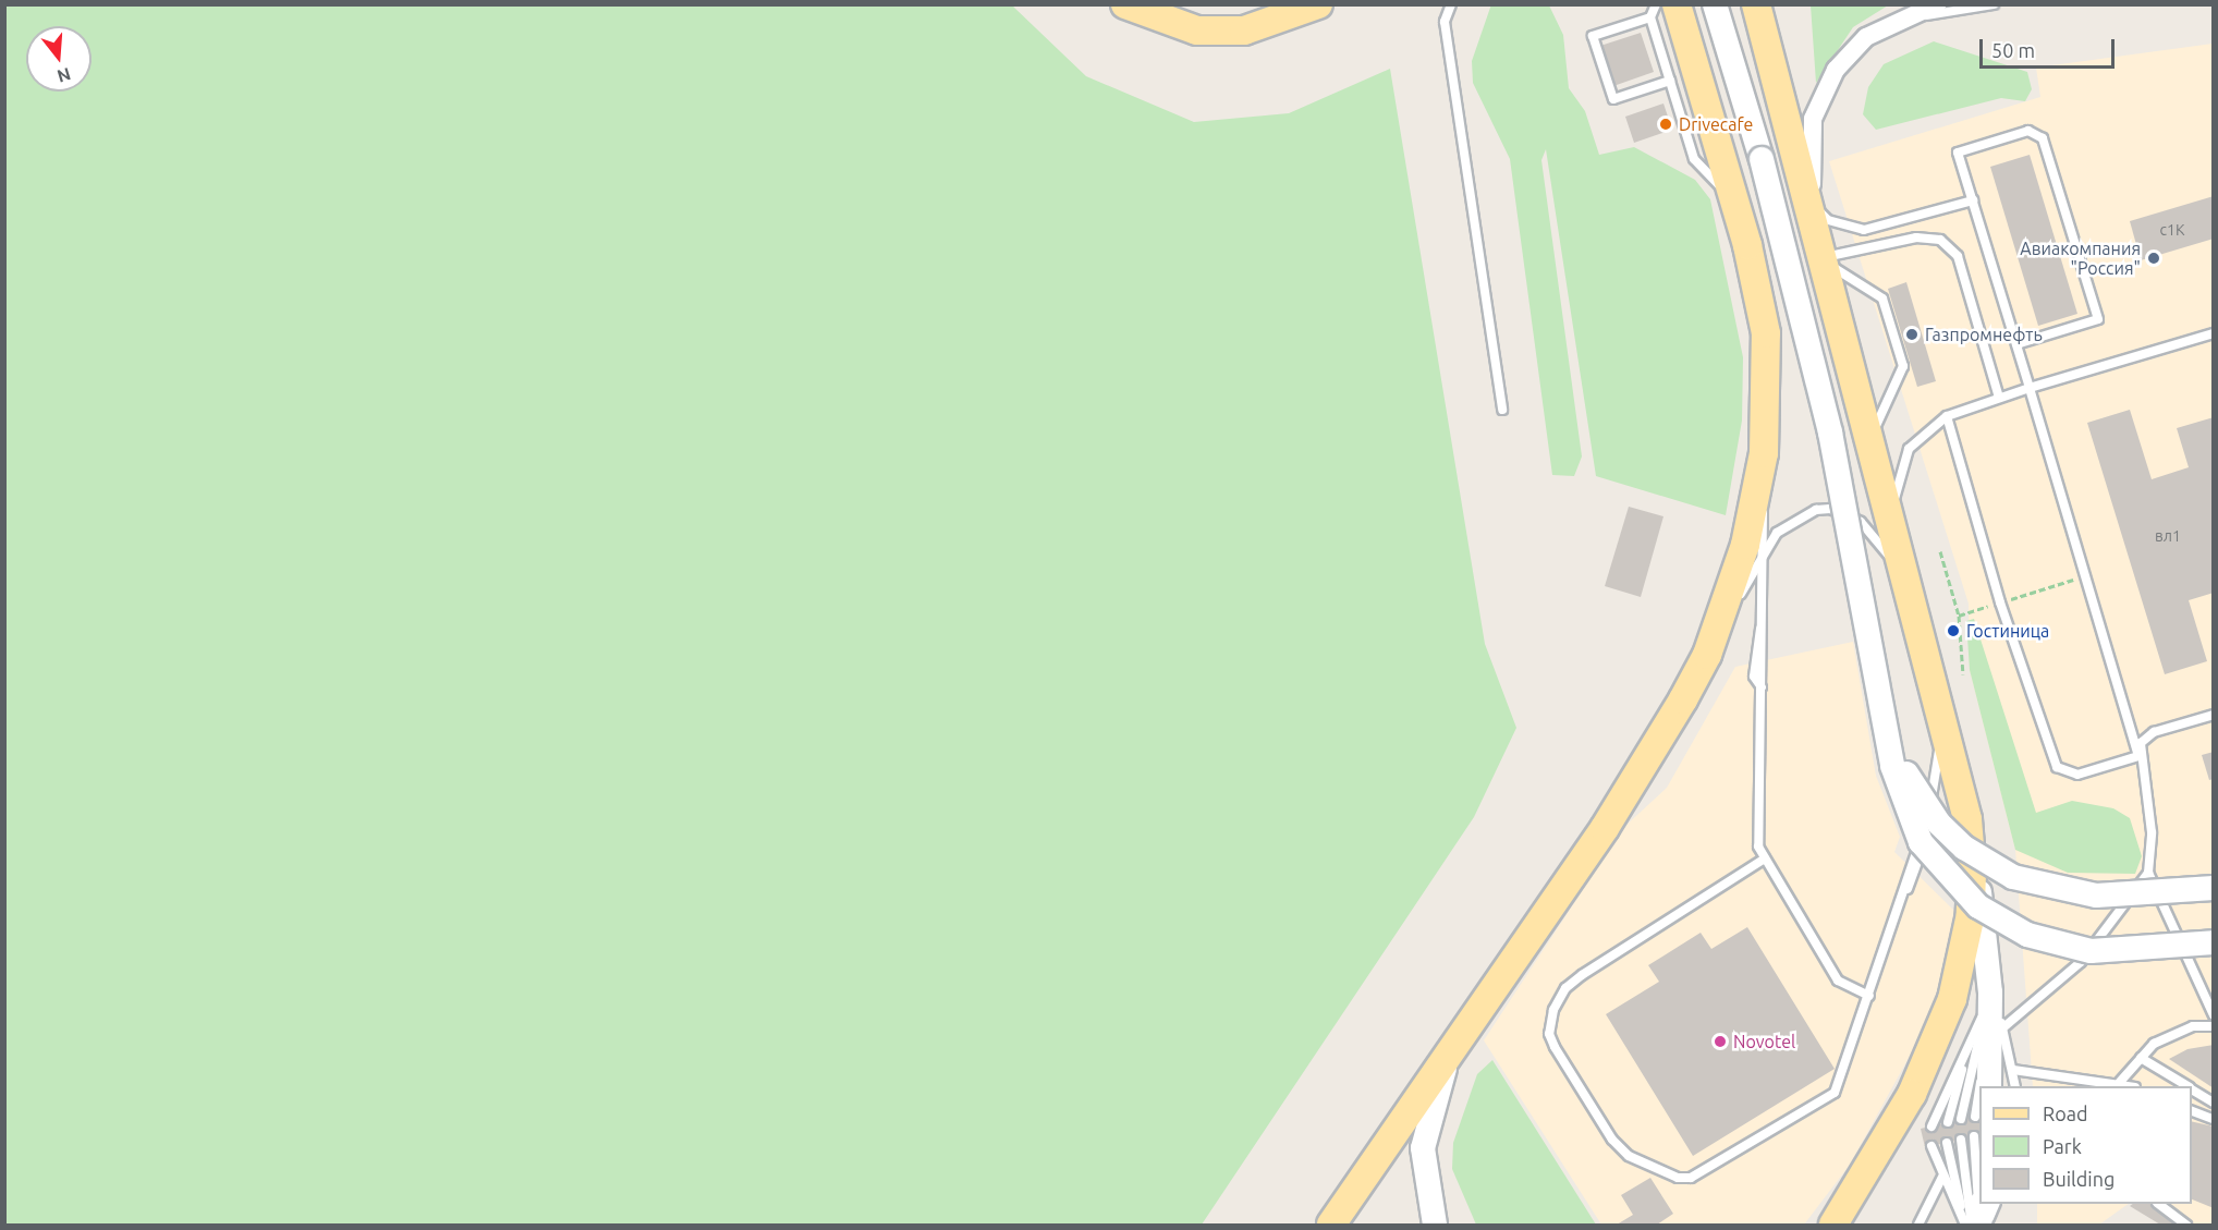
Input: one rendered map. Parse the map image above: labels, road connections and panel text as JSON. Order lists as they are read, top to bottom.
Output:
{
  "places": [
    "Drivecafe",
    "Авиакомпания \"Россия\"",
    "Газпромнефть",
    "Гостиница",
    "Novotel"
  ],
  "house_numbers": ["с1К", "вл1"],
  "legend": ["Road", "Park", "Building"],
  "scale_bar": "50 m",
  "north": "bottom"
}
